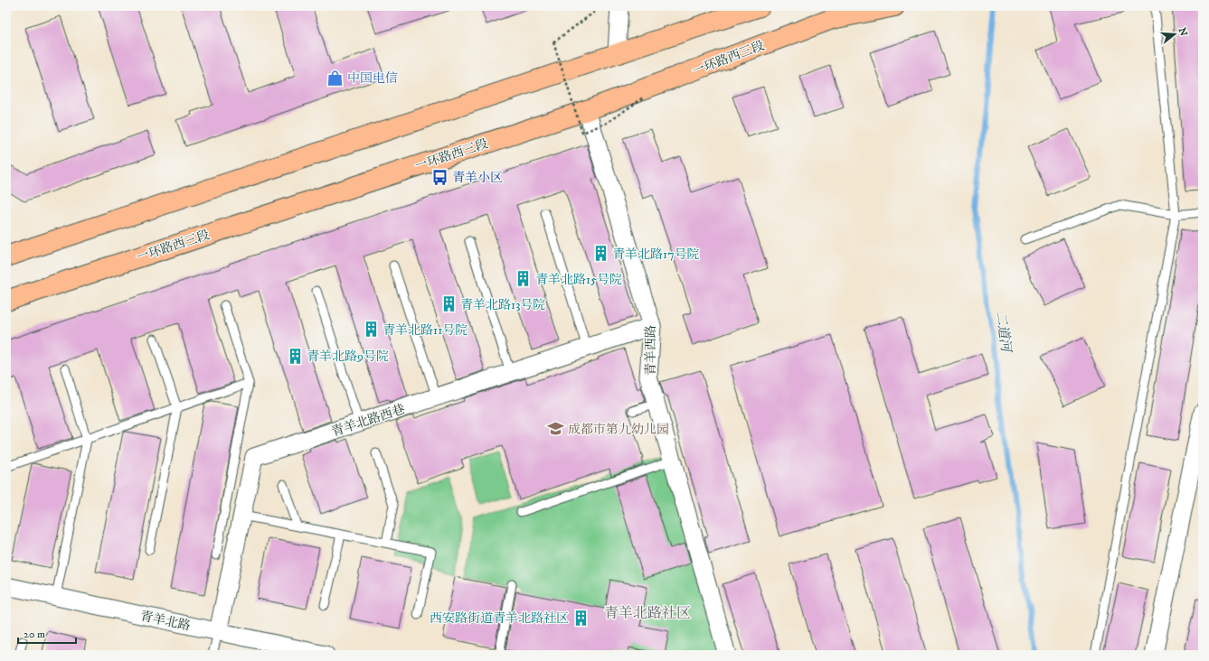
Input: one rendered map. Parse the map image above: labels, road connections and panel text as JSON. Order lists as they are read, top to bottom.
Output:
{
  "streets": {
    "main road": ["一环路西三段"],
    "street": ["青羊西路", "青羊北路西巷", "青羊北路"]
  },
  "crossings": [
    ["一环路西三段", "青羊西路"],
    ["青羊西路", "青羊北路西巷"],
    ["青羊北路西巷", "青羊北路"]
  ],
  "districts": ["青羊北路社区"],
  "water": ["二道河"],
  "places": {
    "shop": ["中国电信"],
    "bus stop": ["青羊小区"],
    "building": [
      "青羊北路17号院",
      "青羊北路15号院",
      "青羊北路13号院",
      "青羊北路11号院",
      "青羊北路9号院",
      "西安路街道青羊北路社区"
    ],
    "school or university": ["成都市第九幼儿园"]
  },
  "scale_bar": "20 m",
  "north": "right"
}
